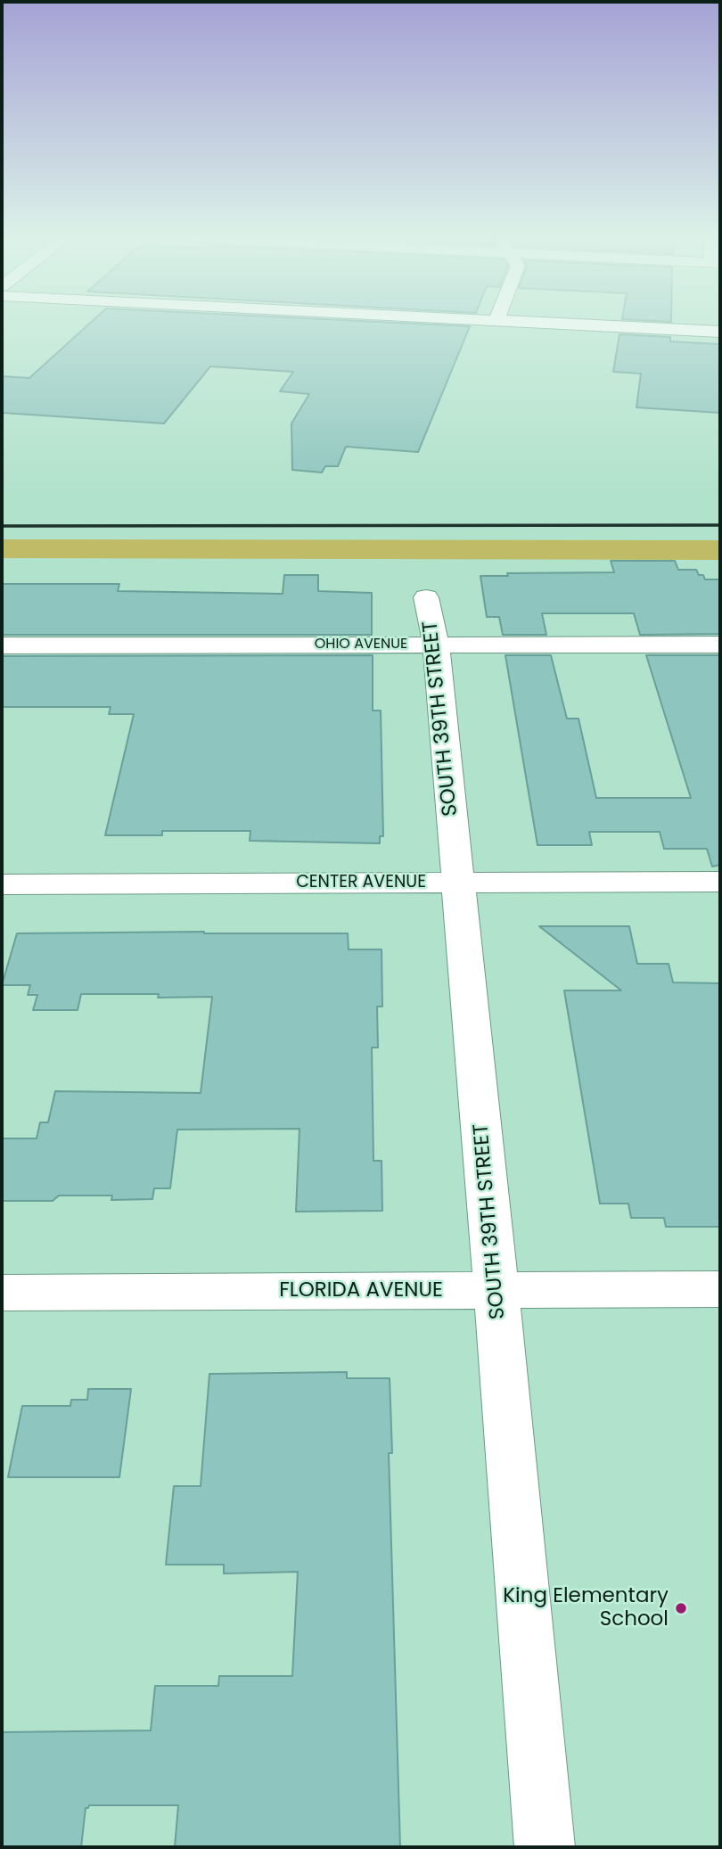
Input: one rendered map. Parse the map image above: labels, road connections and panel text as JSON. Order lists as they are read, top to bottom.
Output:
{
  "streets": {
    "street": [
      "OHIO AVENUE",
      "SOUTH 39TH STREET",
      "CENTER AVENUE",
      "FLORIDA AVENUE"
    ]
  },
  "crossings": [
    ["OHIO AVENUE", "SOUTH 39TH STREET"],
    ["SOUTH 39TH STREET", "CENTER AVENUE"],
    ["SOUTH 39TH STREET", "FLORIDA AVENUE"]
  ],
  "places": ["King Elementary School"]
}
